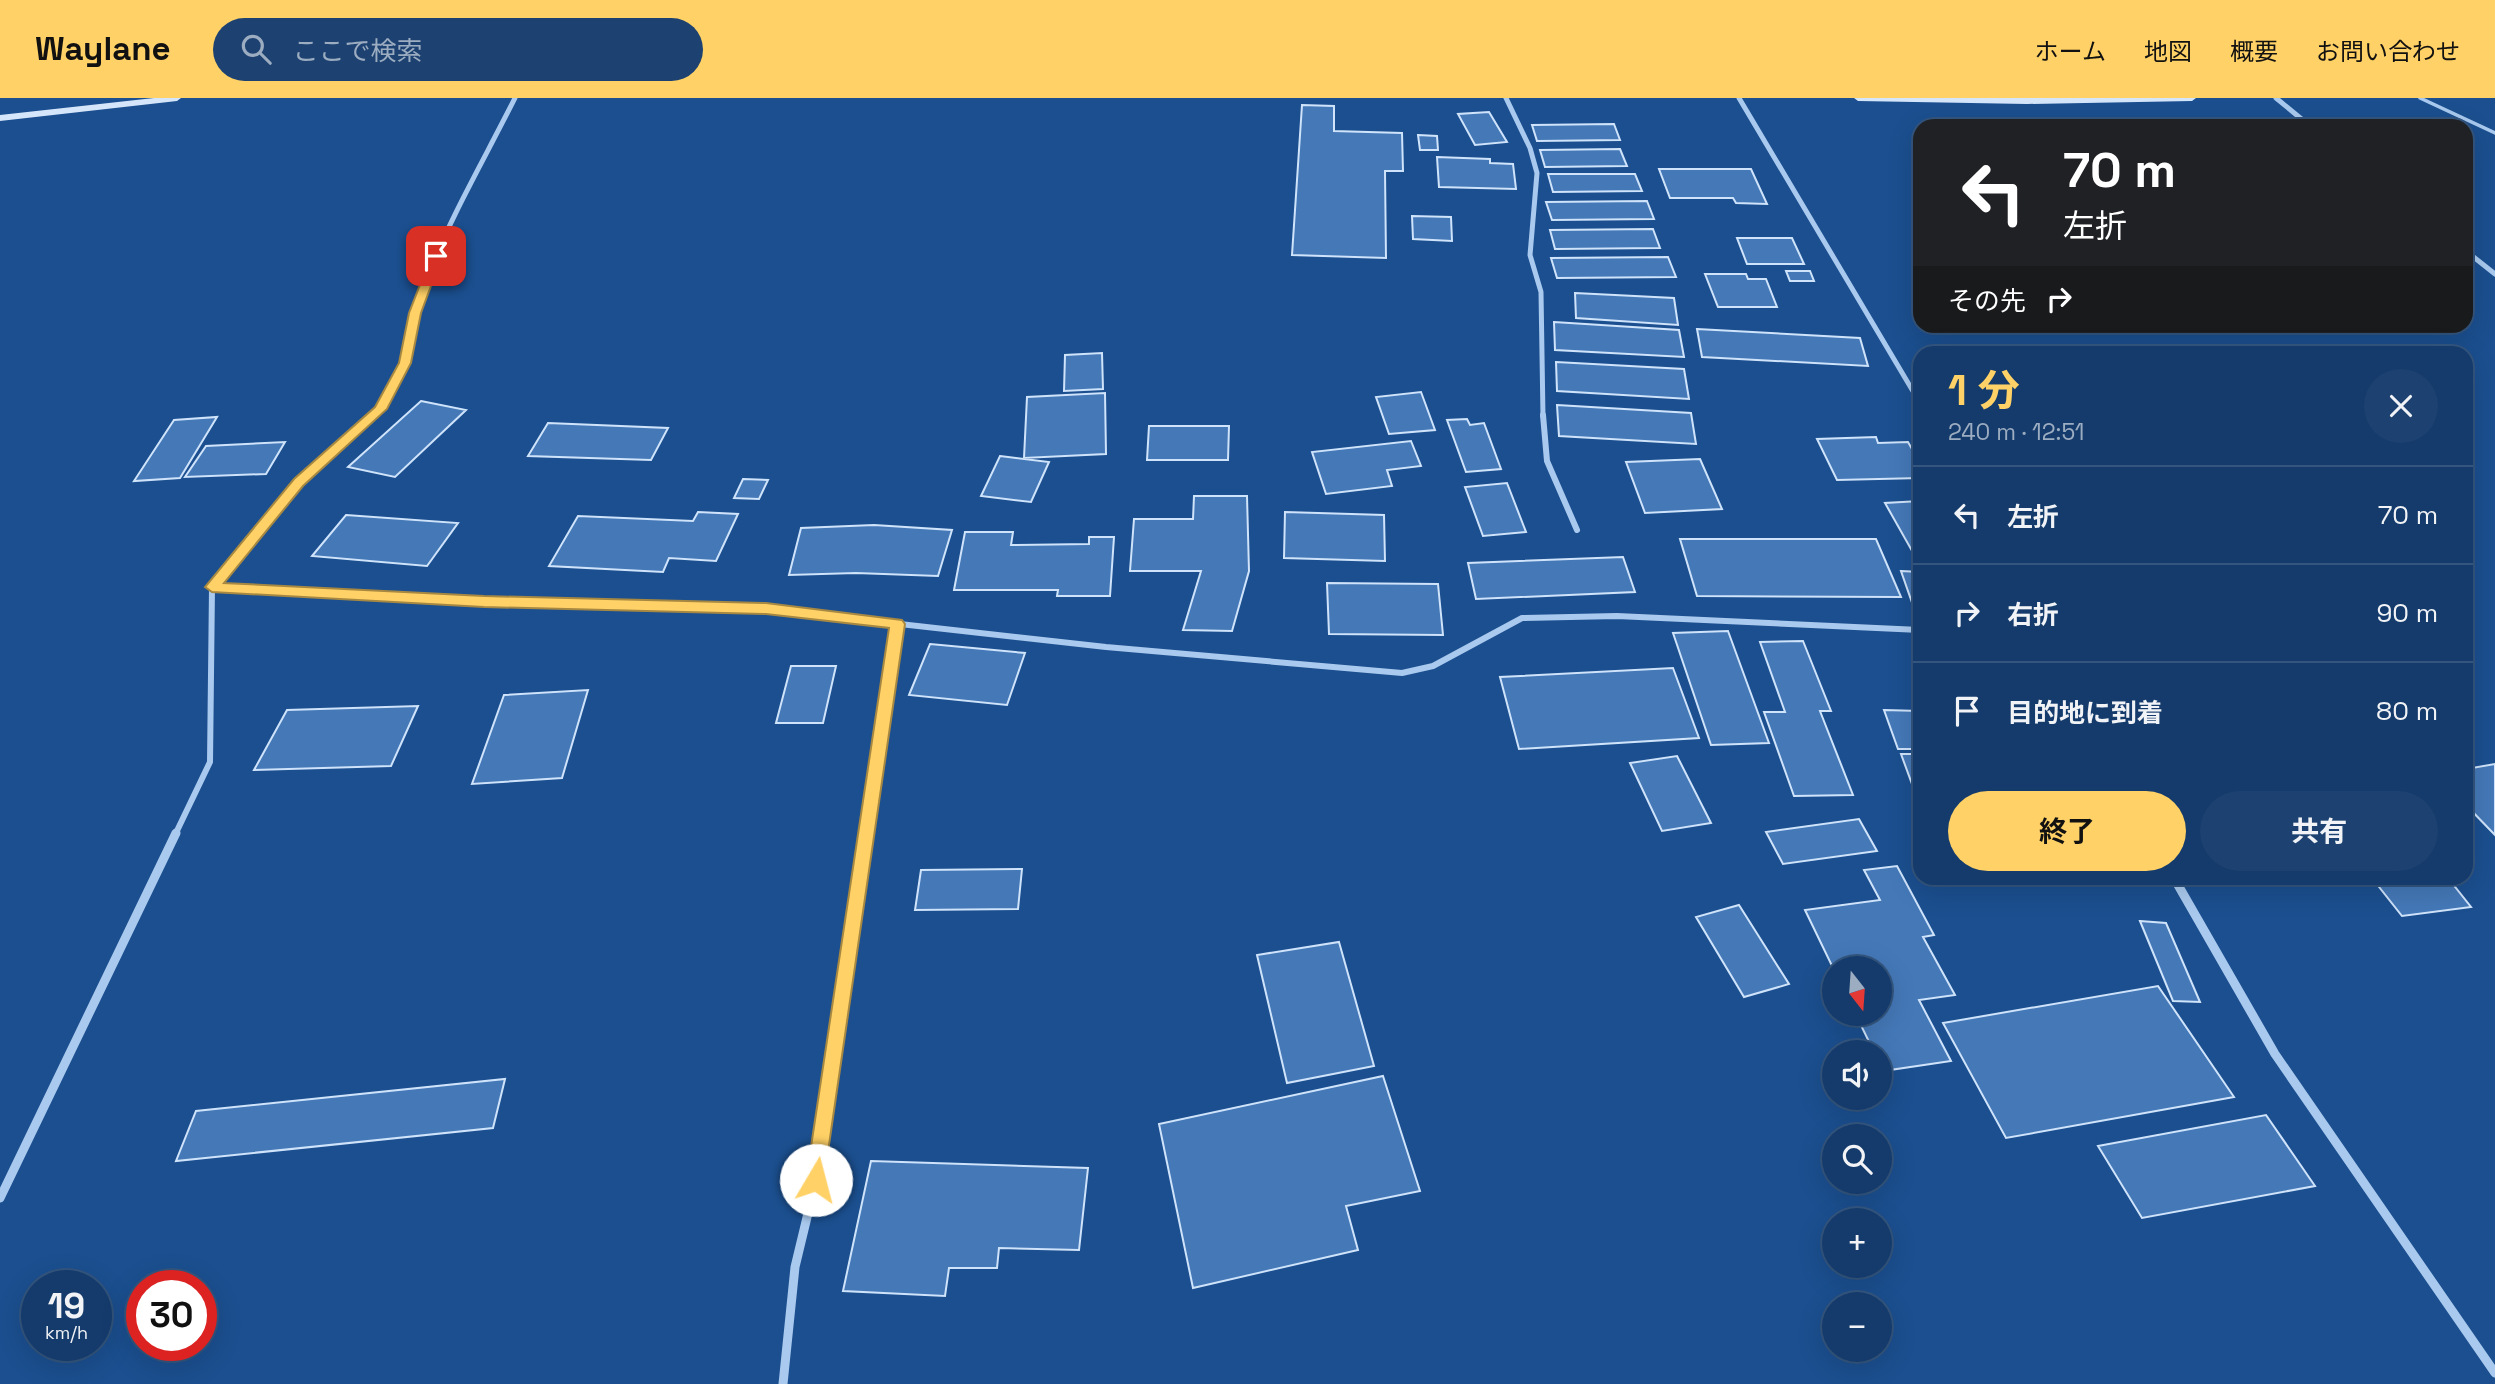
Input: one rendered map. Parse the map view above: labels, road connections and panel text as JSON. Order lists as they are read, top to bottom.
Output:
{
  "north": "bottom",
  "page": {
    "header": "Waylane",
    "search": "ここで検索",
    "nav": [
      "ホーム",
      "地図",
      "概要",
      "お問い合わせ"
    ],
    "turn": ["70 m", "左折"],
    "then": "その先",
    "heading": ["1 分", "240 m · 12:51"],
    "list": [
      {
        "name": "左折",
        "value": "70 m"
      },
      {
        "name": "右折",
        "value": "90 m"
      },
      {
        "name": "目的地に到着",
        "value": "80 m"
      }
    ],
    "buttons": ["終了", "共有"],
    "map_buttons": ["+", "−"],
    "speed": "19 km/h",
    "limit": "30"
  }
}
